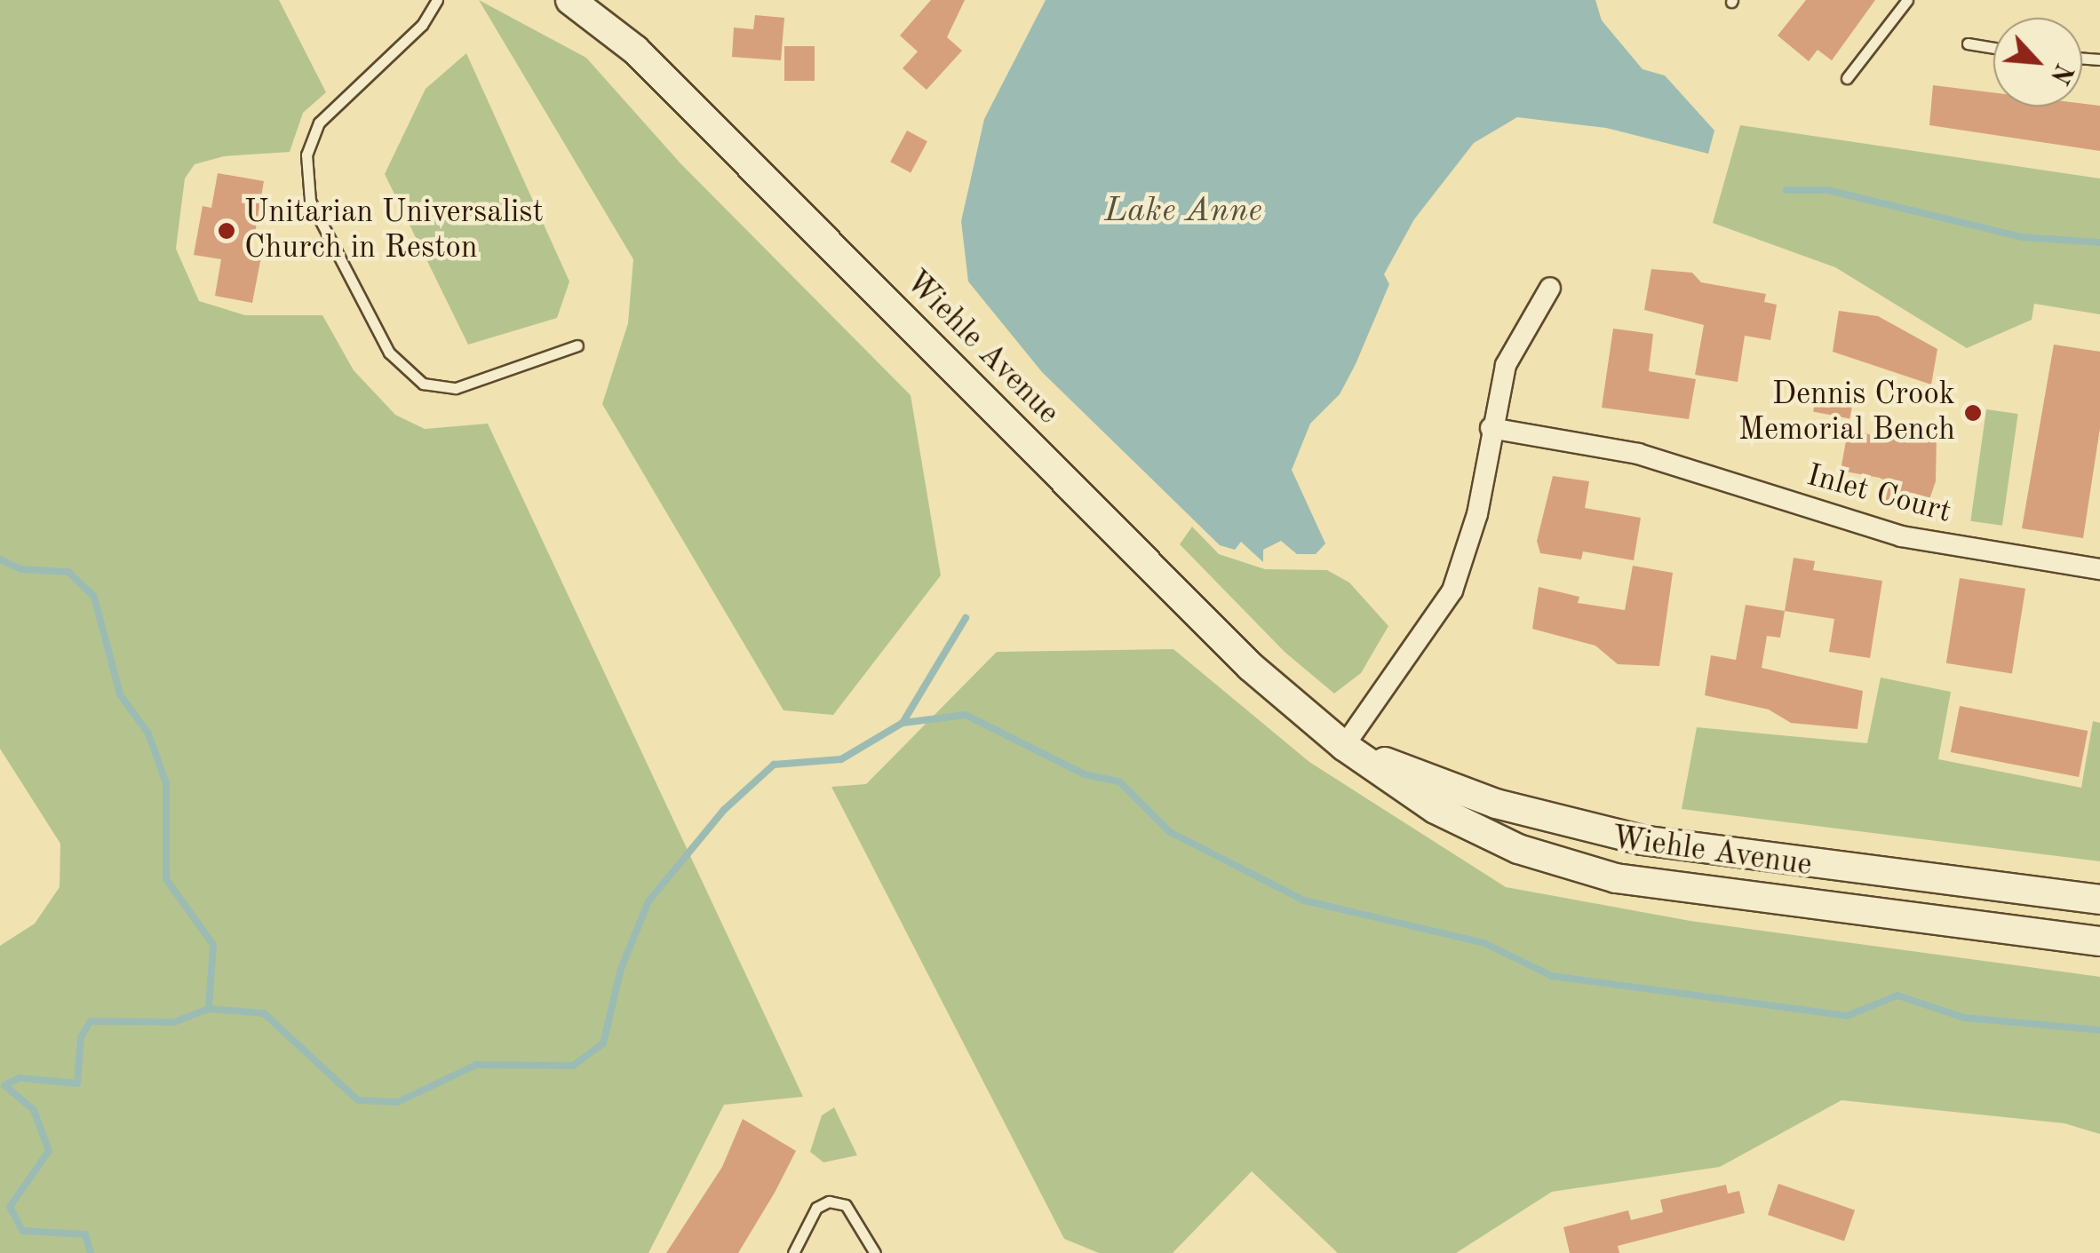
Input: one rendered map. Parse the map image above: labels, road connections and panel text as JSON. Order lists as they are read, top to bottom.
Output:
{
  "streets": {
    "main road": ["Wiehle Avenue"],
    "street": ["Inlet Court"]
  },
  "water": ["Lake Anne"],
  "places": ["Unitarian Universalist Church in Reston", "Dennis Crook Memorial Bench"],
  "north": "bottom right"
}
